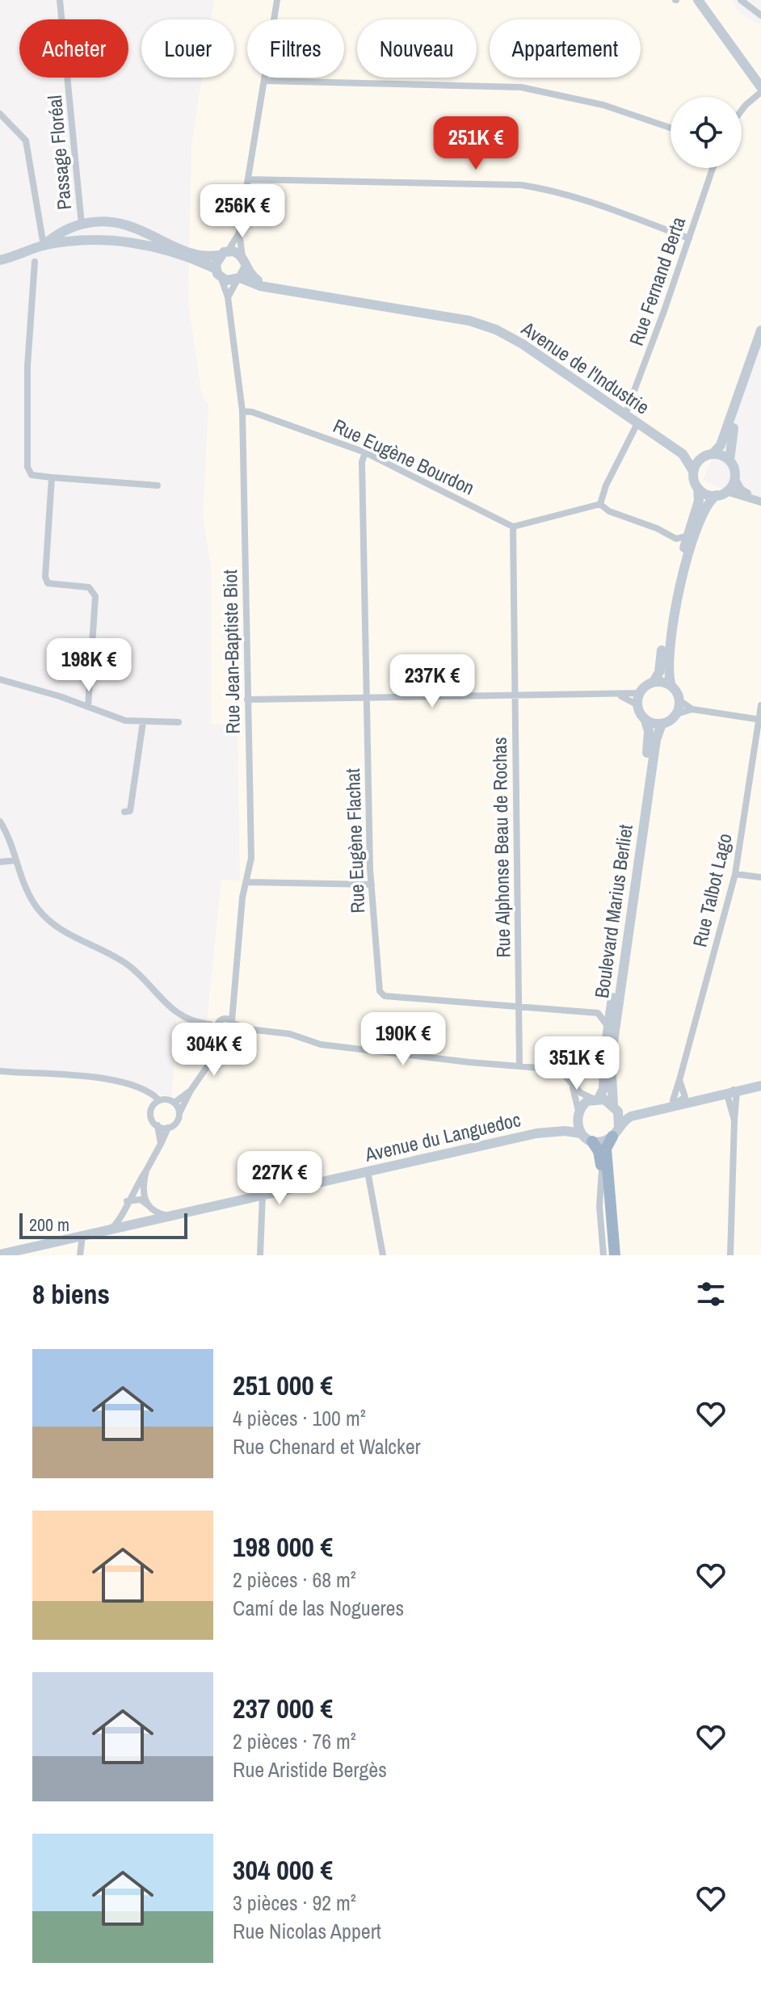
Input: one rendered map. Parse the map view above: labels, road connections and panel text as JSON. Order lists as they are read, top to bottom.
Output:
{
  "streets": {
    "main road": ["Avenue de l'Industrie", "Boulevard Marius Berliet", "Avenue du Languedoc"],
    "street": [
      "Passage Floréal",
      "Rue Fernand Berta",
      "Rue Eugène Bourdon",
      "Rue Jean-Baptiste Biot",
      "Rue Eugène Flachat",
      "Rue Alphonse Beau de Rochas",
      "Rue Talbot Lago"
    ]
  },
  "crossings": [
    ["Passage Floréal", "Avenue de l'Industrie"],
    ["Rue Fernand Berta", "Avenue de l'Industrie"],
    ["Avenue de l'Industrie", "Rue Jean-Baptiste Biot"],
    ["Rue Eugène Bourdon", "Rue Jean-Baptiste Biot"],
    ["Rue Eugène Bourdon", "Rue Eugène Flachat"],
    ["Rue Eugène Bourdon", "Rue Alphonse Beau de Rochas"],
    ["Rue Eugène Flachat", "Rue Alphonse Beau de Rochas"],
    ["Rue Eugène Flachat", "Boulevard Marius Berliet"],
    ["Boulevard Marius Berliet", "Avenue du Languedoc"]
  ],
  "scale_bar": "200 m",
  "page": {
    "chip": [
      "Acheter",
      "Louer",
      "Filtres",
      "Nouveau",
      "Appartement"
    ],
    "price": [
      "251K €",
      "256K €",
      "198K €",
      "237K €",
      "190K €",
      "304K €",
      "351K €",
      "227K €"
    ],
    "scale": "200 m",
    "heading": "8 biens",
    "list": [
      {
        "name": "251 000 €",
        "note": "4 pièces · 100 m² · Rue Chenard et Walcker"
      },
      {
        "name": "198 000 €",
        "note": "2 pièces · 68 m² · Camí de las Nogueres"
      },
      {
        "name": "237 000 €",
        "note": "2 pièces · 76 m² · Rue Aristide Bergès"
      },
      {
        "name": "304 000 €",
        "note": "3 pièces · 92 m² · Rue Nicolas Appert"
      }
    ]
  }
}
